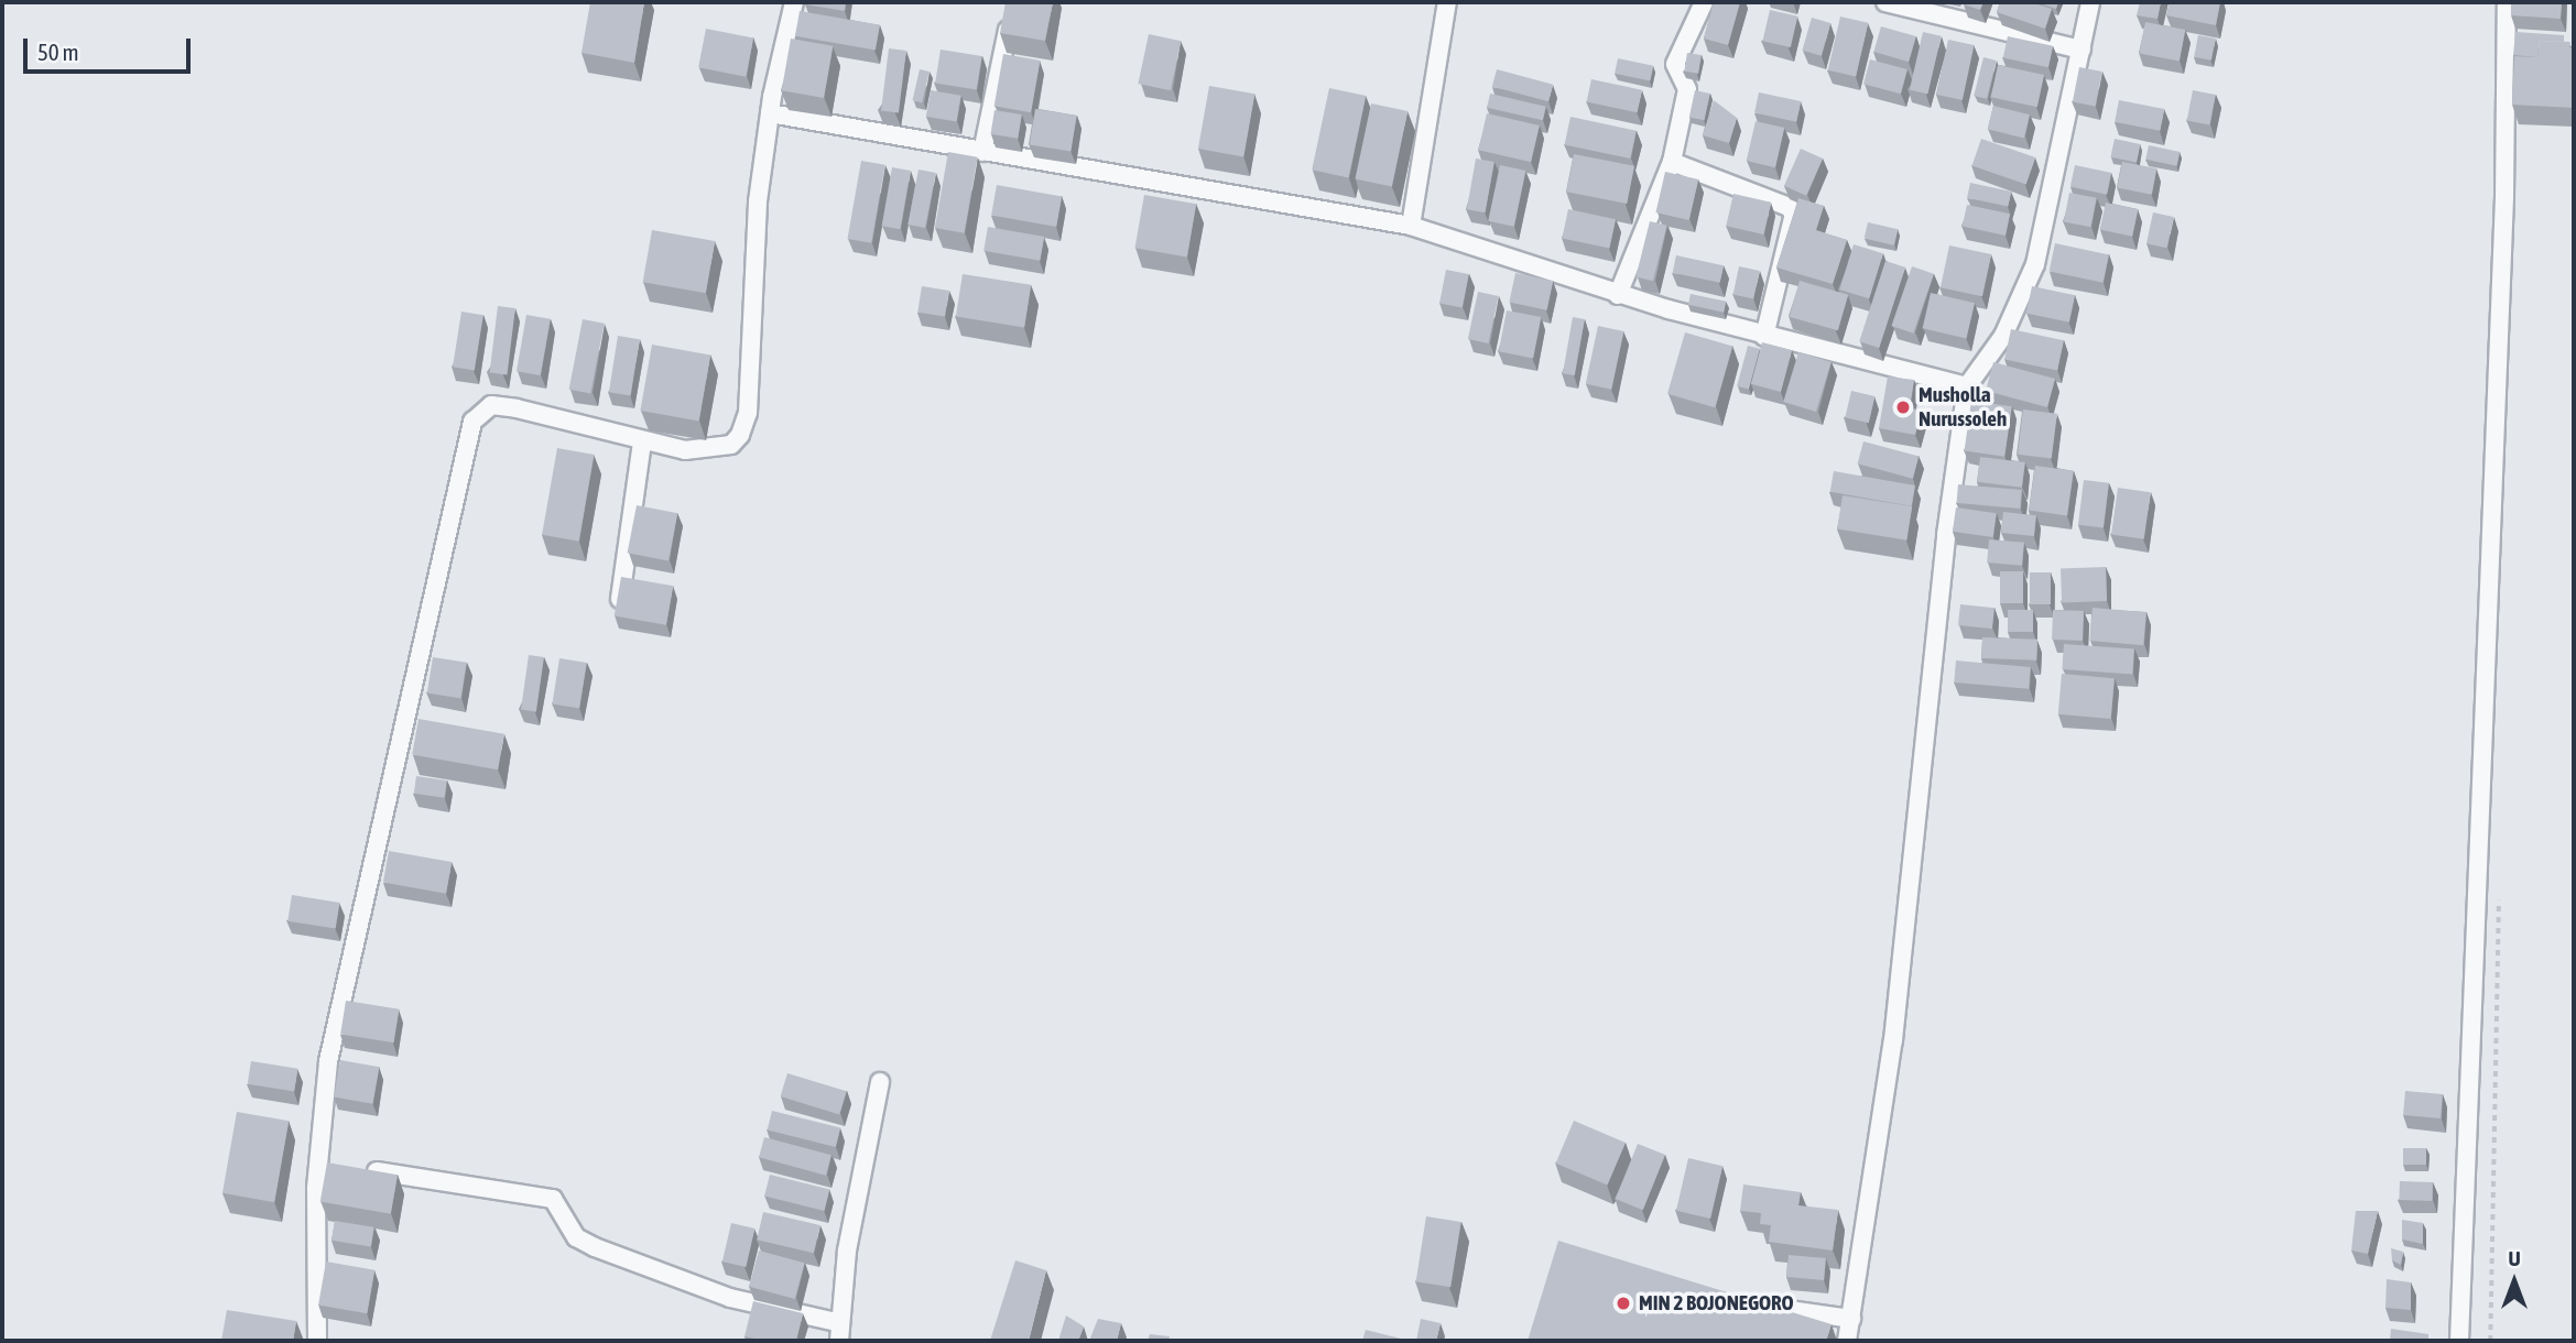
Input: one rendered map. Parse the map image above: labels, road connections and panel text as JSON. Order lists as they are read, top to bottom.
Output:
{
  "places": ["Musholla Nurussoleh", "MIN 2 BOJONEGORO"],
  "scale_bar": "50 m",
  "north": "top"
}
